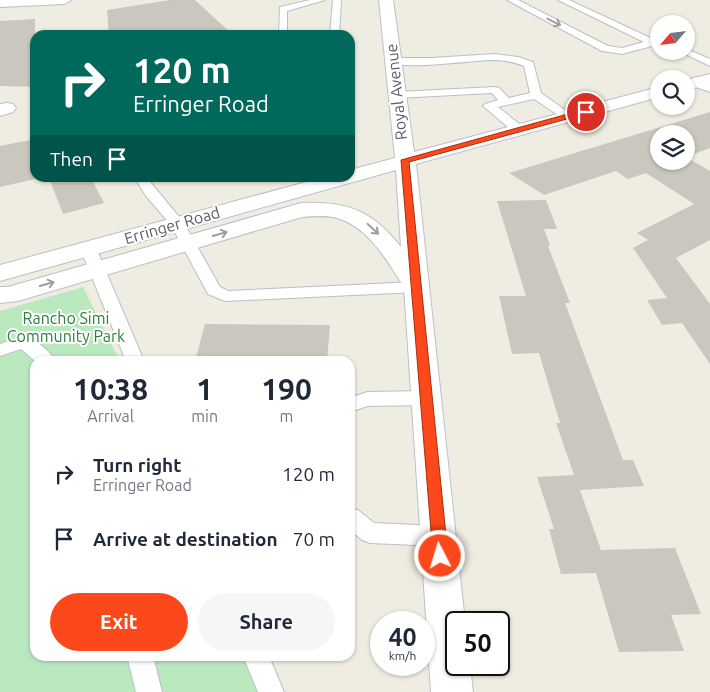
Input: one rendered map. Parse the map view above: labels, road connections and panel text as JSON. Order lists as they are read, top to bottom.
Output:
{
  "streets": {
    "main road": ["Royal Avenue", "Erringer Road"]
  },
  "parks": ["Rancho Simi Community Park"],
  "north": "bottom left",
  "page": {
    "turn": ["120 m", "Erringer Road"],
    "then": "Then",
    "eta": [
      "10:38",
      "Arrival",
      "1",
      "min",
      "190",
      "m"
    ],
    "list": [
      {
        "name": "Turn right",
        "note": "Erringer Road",
        "value": "120 m"
      },
      {
        "name": "Arrive at destination",
        "value": "70 m"
      }
    ],
    "buttons": ["Exit", "Share"],
    "speed": "40 km/h",
    "limit": "50"
  }
}
